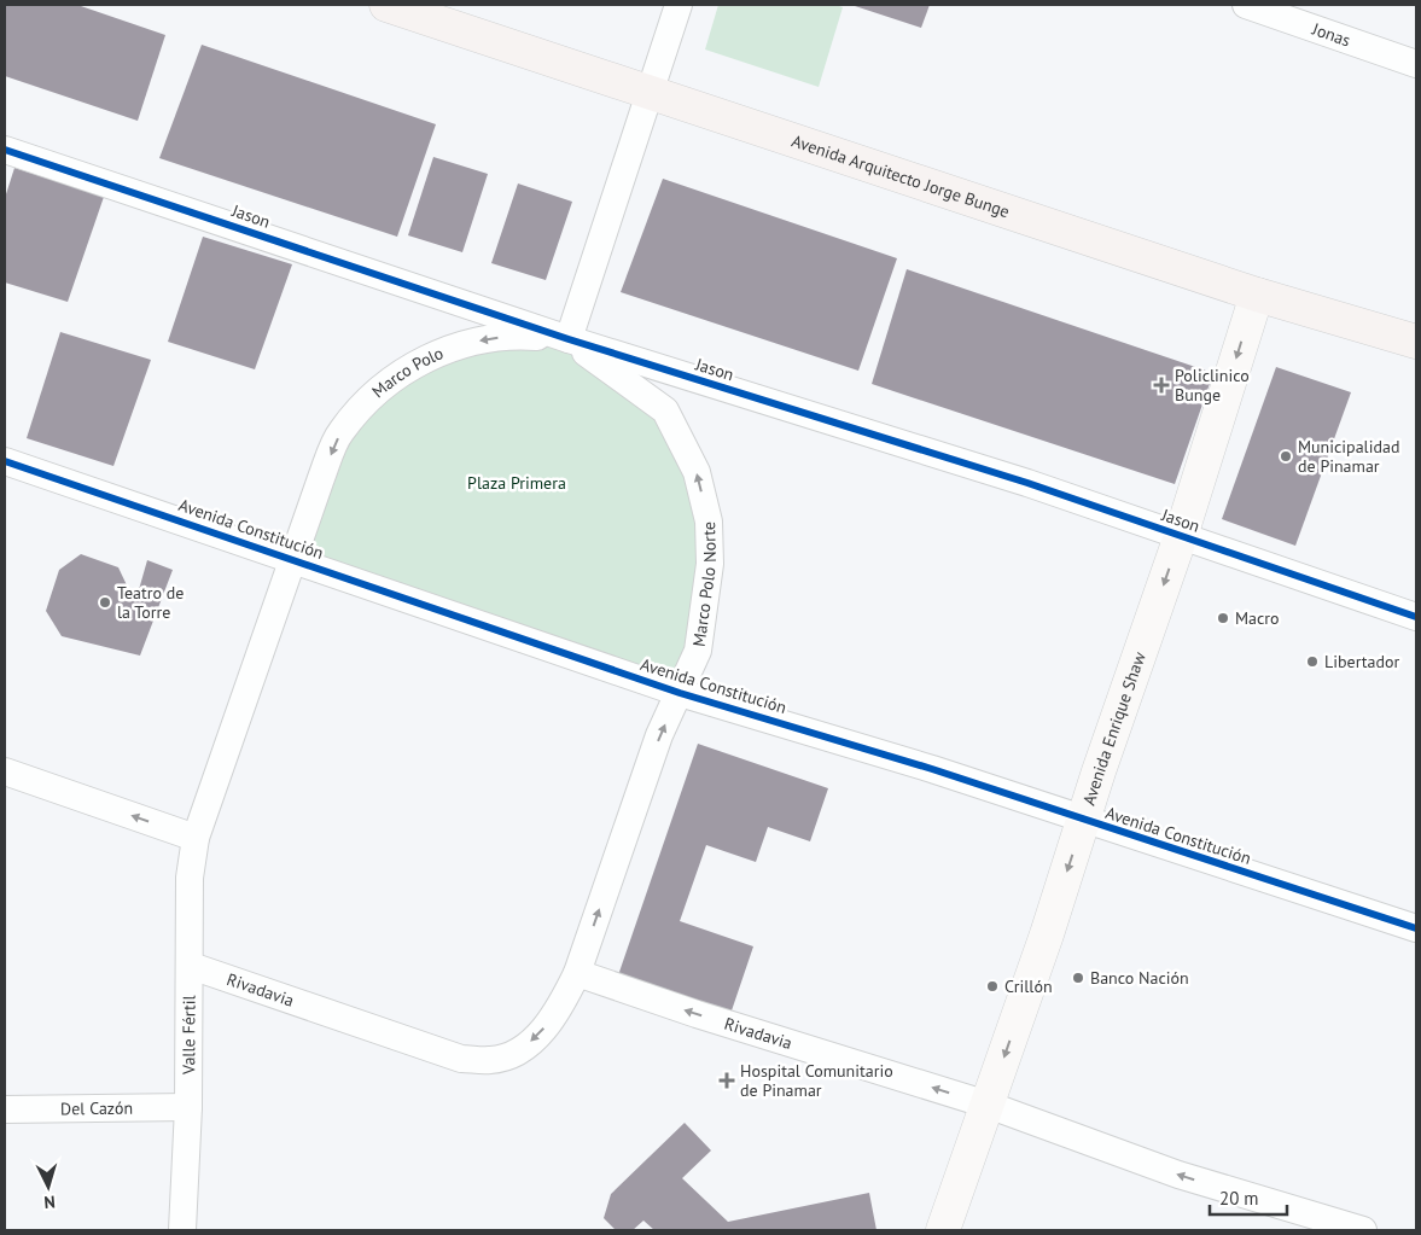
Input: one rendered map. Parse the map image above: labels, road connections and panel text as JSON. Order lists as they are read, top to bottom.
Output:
{
  "streets": {
    "main road": ["Avenida Arquitecto Jorge Bunge", "Avenida Enrique Shaw"],
    "street": [
      "Jonas",
      "Jason",
      "Marco Polo",
      "Avenida Constitución",
      "Marco Polo Norte",
      "Rivadavia",
      "Valle Fértil",
      "Del Cazón"
    ]
  },
  "crossings": [
    ["Avenida Arquitecto Jorge Bunge", "Avenida Enrique Shaw"],
    ["Jason", "Marco Polo"],
    ["Jason", "Marco Polo Norte"],
    ["Jason", "Avenida Enrique Shaw"],
    ["Marco Polo", "Avenida Constitución"],
    ["Marco Polo", "Marco Polo Norte"],
    ["Marco Polo", "Valle Fértil"],
    ["Avenida Constitución", "Marco Polo Norte"],
    ["Avenida Constitución", "Avenida Enrique Shaw"],
    ["Marco Polo Norte", "Rivadavia"],
    ["Avenida Enrique Shaw", "Rivadavia"],
    ["Rivadavia", "Valle Fértil"],
    ["Valle Fértil", "Del Cazón"]
  ],
  "one_way": [
    "Marco Polo",
    "Marco Polo Norte",
    "Avenida Enrique Shaw",
    "Rivadavia"
  ],
  "parks": ["Plaza Primera"],
  "places": {
    "health": ["Policlinico Bunge", "Hospital Comunitario de Pinamar"],
    "other": [
      "Municipalidad de Pinamar",
      "Teatro de la Torre",
      "Macro",
      "Libertador",
      "Banco Nación",
      "Crillón"
    ]
  },
  "scale_bar": "20 m",
  "north": "bottom"
}
